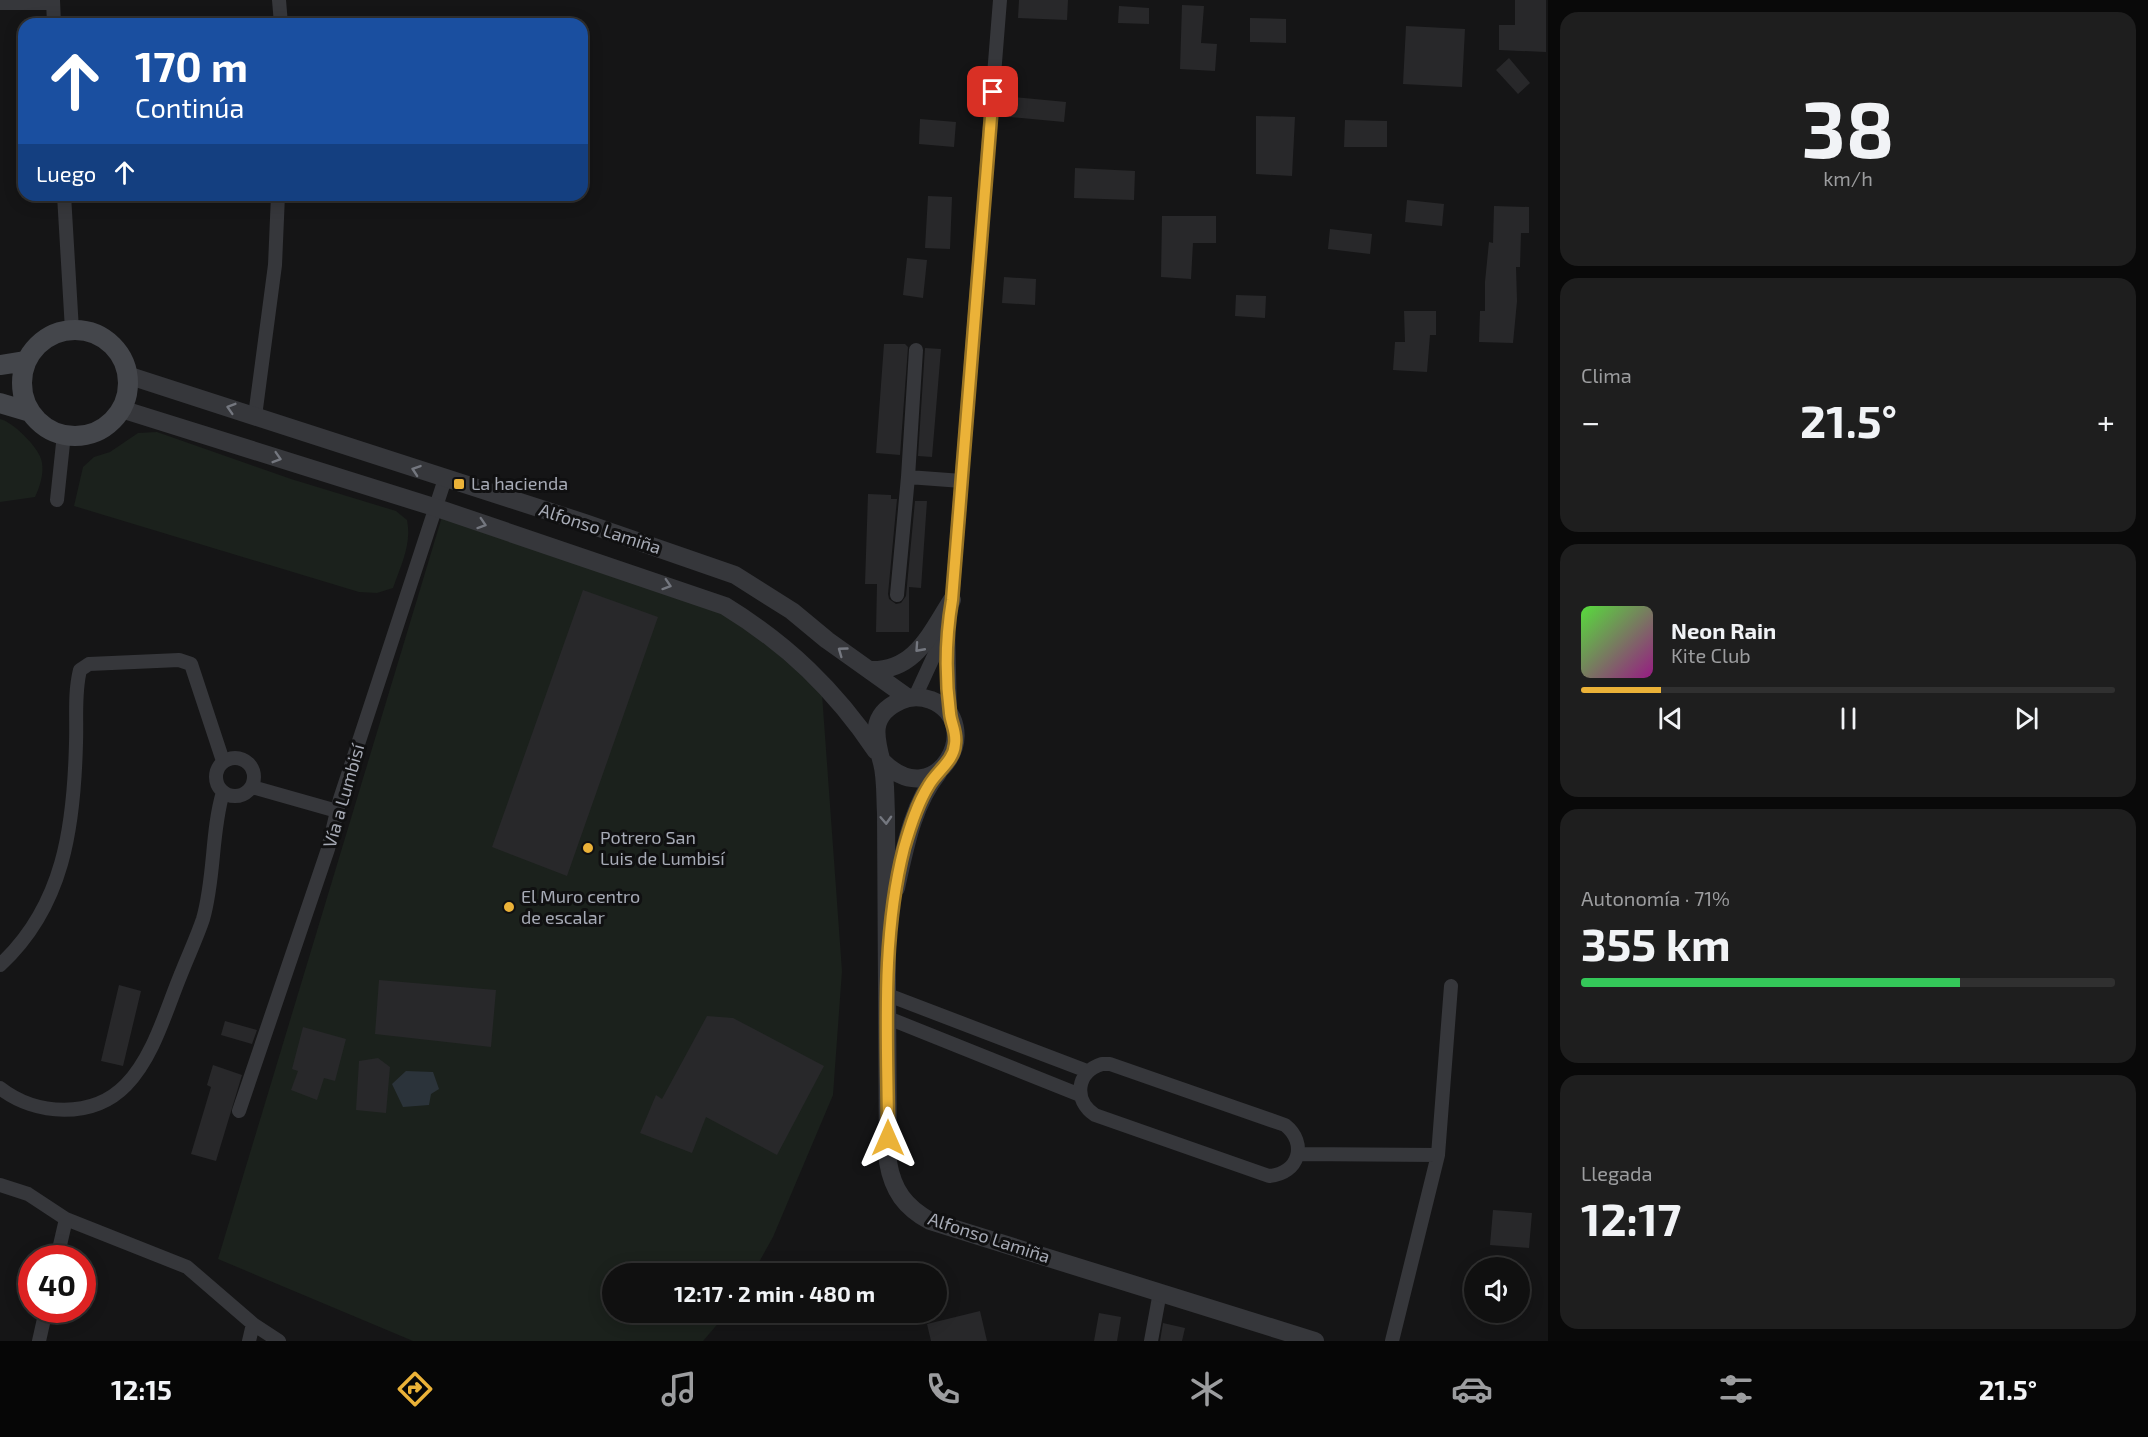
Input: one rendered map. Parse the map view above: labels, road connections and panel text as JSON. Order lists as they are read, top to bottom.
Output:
{
  "streets": {
    "street": ["Alfonso Lamiña", "Vía a Lumbisí"]
  },
  "crossings": [
    ["Alfonso Lamiña", "Vía a Lumbisí"]
  ],
  "places": {
    "transit": ["La hacienda"],
    "other": ["Potrero San Luis de Lumbisí", "El Muro centro de escalar"]
  },
  "page": {
    "tile": [
      ["38", "km/h"],
      "Clima",
      ["Autonomía · 71%", "355 km"],
      ["Llegada", "12:17"]
    ],
    "turn": ["170 m", "Continúa"],
    "then": "Luego",
    "heat": ["−", "21.5°", "+"],
    "song": ["Neon Rain", "Kite Club"],
    "limit": "40",
    "trip": "12:17 · 2 min · 480 m",
    "tabs": ["12:15", "21.5°"]
  }
}
